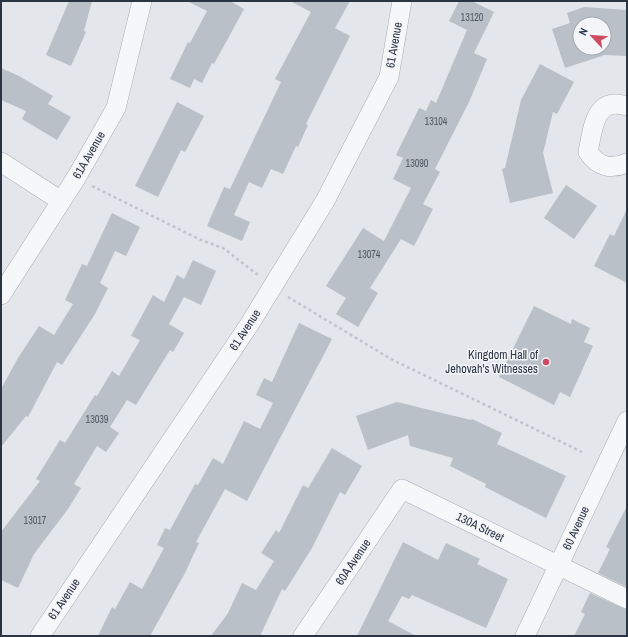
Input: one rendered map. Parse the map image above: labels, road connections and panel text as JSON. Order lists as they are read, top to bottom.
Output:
{
  "streets": {
    "street": [
      "61 Avenue",
      "61A Avenue",
      "130A Street",
      "60 Avenue",
      "60A Avenue"
    ]
  },
  "crossings": [
    ["130A Street", "60 Avenue"],
    ["130A Street", "60A Avenue"]
  ],
  "places": ["Kingdom Hall of Jehovah's Witnesses"],
  "house_numbers": [
    "13120",
    "13104",
    "13090",
    "13074",
    "13039",
    "13017"
  ],
  "north": "top left"
}
